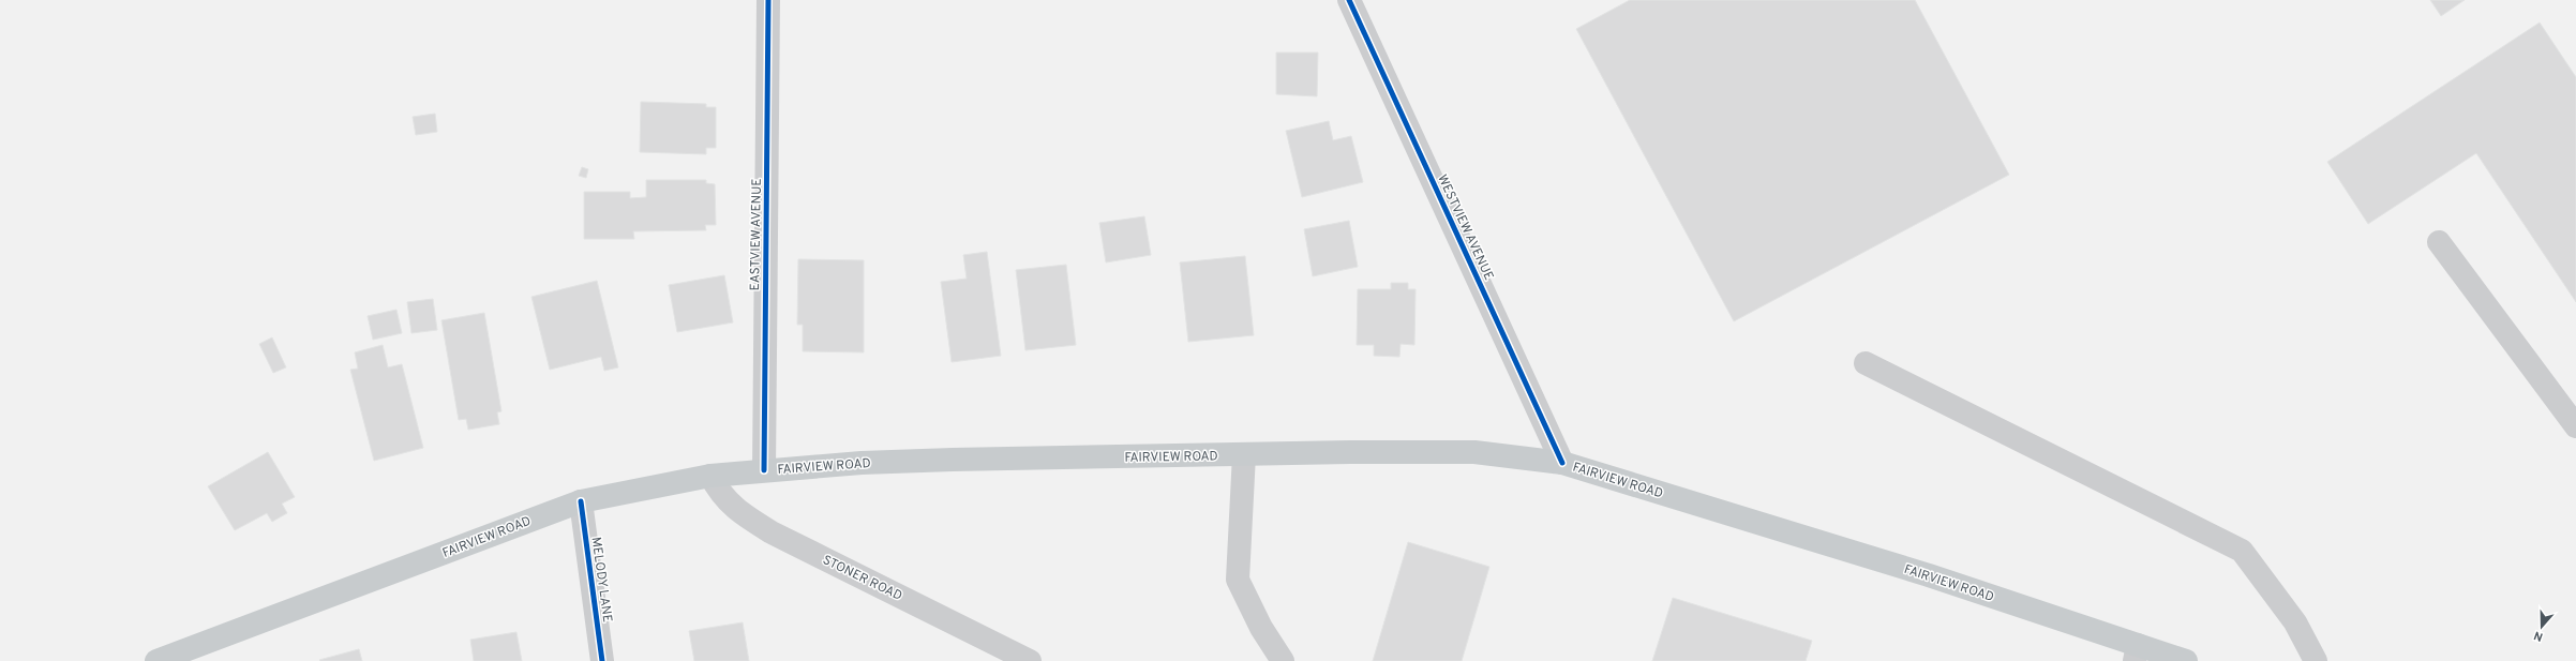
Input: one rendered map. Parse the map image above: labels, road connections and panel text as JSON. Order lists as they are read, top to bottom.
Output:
{
  "streets": {
    "main road": ["FAIRVIEW ROAD"],
    "street": [
      "WESTVIEW AVENUE",
      "EASTVIEW AVENUE",
      "STONER ROAD",
      "MELODY LANE"
    ]
  },
  "crossings": [
    ["WESTVIEW AVENUE", "FAIRVIEW ROAD"],
    ["EASTVIEW AVENUE", "FAIRVIEW ROAD"],
    ["FAIRVIEW ROAD", "STONER ROAD"],
    ["FAIRVIEW ROAD", "MELODY LANE"]
  ],
  "north": "bottom"
}
